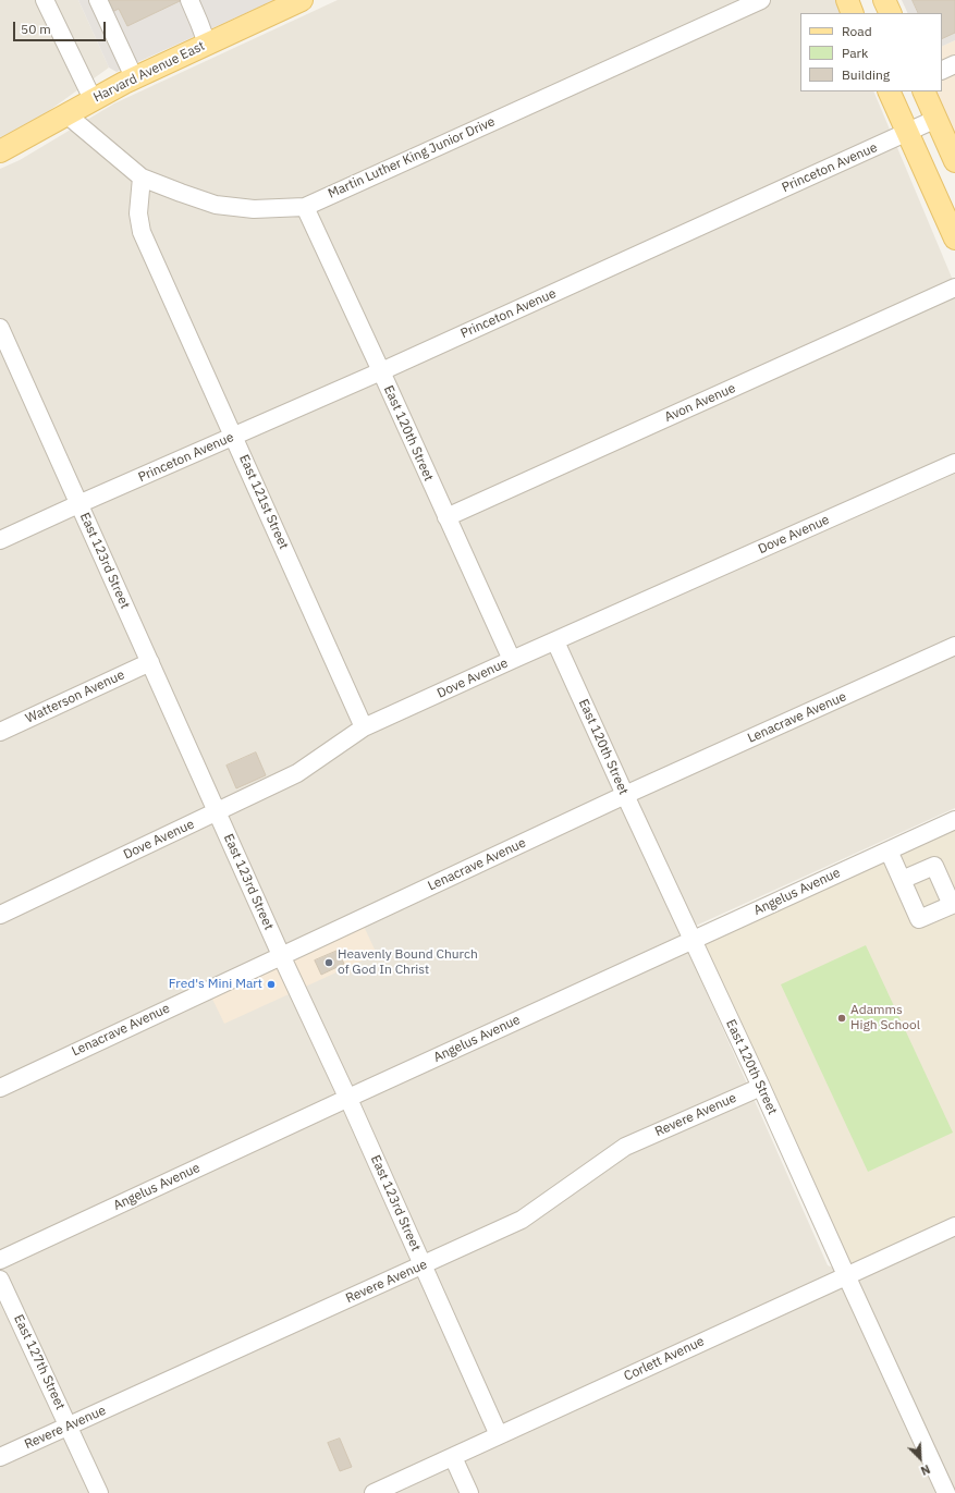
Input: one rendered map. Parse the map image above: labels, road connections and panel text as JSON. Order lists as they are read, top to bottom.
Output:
{
  "streets": {
    "main road": ["Harvard Avenue East"],
    "street": [
      "Martin Luther King Junior Drive",
      "Princeton Avenue",
      "Avon Avenue",
      "East 120th Street",
      "East 121st Street",
      "Dove Avenue",
      "East 123rd Street",
      "Watterson Avenue",
      "Lenacrave Avenue",
      "Angelus Avenue",
      "Revere Avenue",
      "Corlett Avenue",
      "East 127th Street"
    ]
  },
  "crossings": [
    ["Harvard Avenue East", "Martin Luther King Junior Drive"],
    ["Martin Luther King Junior Drive", "East 120th Street"],
    ["Martin Luther King Junior Drive", "East 121st Street"],
    ["Princeton Avenue", "East 120th Street"],
    ["Princeton Avenue", "East 121st Street"],
    ["Princeton Avenue", "East 123rd Street"],
    ["Avon Avenue", "East 120th Street"],
    ["East 120th Street", "Dove Avenue"],
    ["East 120th Street", "Lenacrave Avenue"],
    ["East 120th Street", "Angelus Avenue"],
    ["East 120th Street", "Revere Avenue"],
    ["East 120th Street", "Corlett Avenue"],
    ["East 121st Street", "Dove Avenue"],
    ["Dove Avenue", "East 123rd Street"],
    ["East 123rd Street", "Watterson Avenue"],
    ["East 123rd Street", "Lenacrave Avenue"],
    ["East 123rd Street", "Angelus Avenue"],
    ["East 123rd Street", "Revere Avenue"],
    ["East 123rd Street", "Corlett Avenue"],
    ["Revere Avenue", "East 127th Street"]
  ],
  "places": ["Heavenly Bound Church of God In Christ", "Fred's Mini Mart", "Adamms High School"],
  "legend": ["Road", "Park", "Building"],
  "scale_bar": "50 m",
  "north": "bottom right"
}
